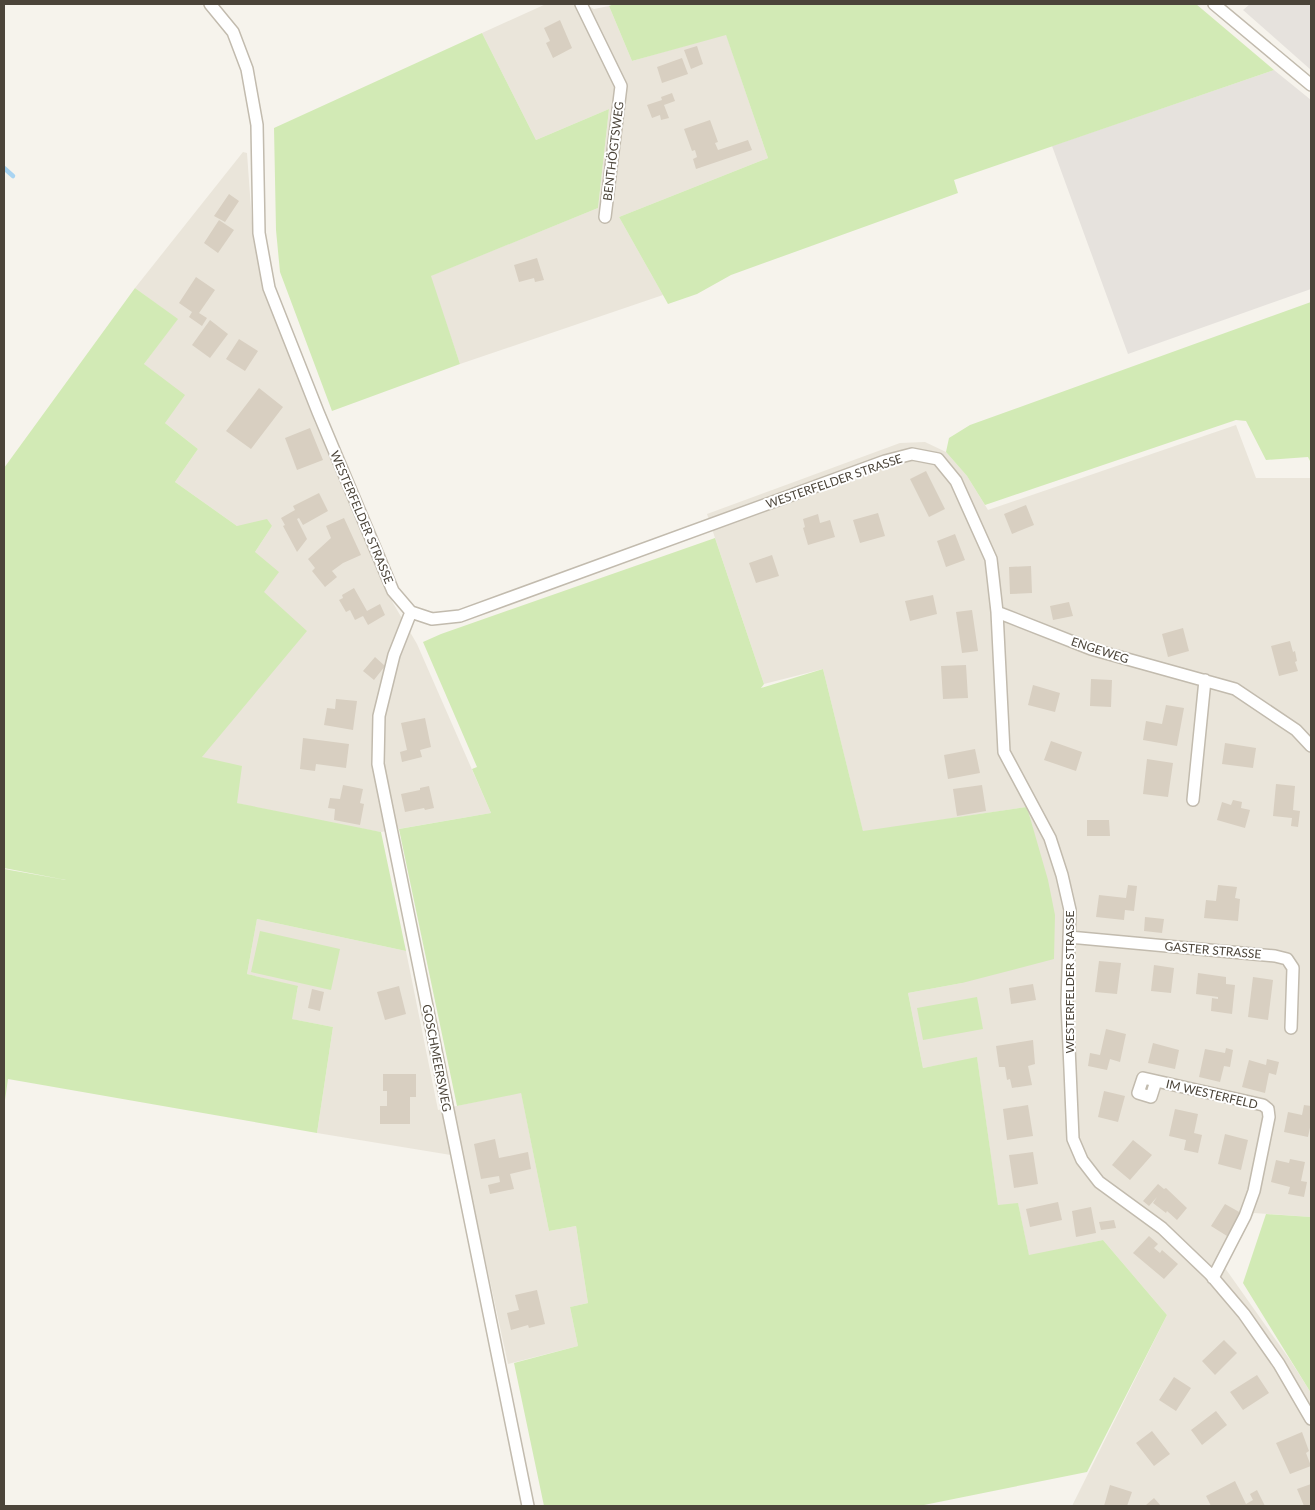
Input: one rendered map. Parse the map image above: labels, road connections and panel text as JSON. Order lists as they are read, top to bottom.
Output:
{
  "streets": {
    "street": [
      "BENTHÖGTSWEG",
      "WESTERFELDER STRASSE",
      "ENGEWEG",
      "GASTER STRASSE",
      "GOSCHMEERSWEG",
      "IM WESTERFELD"
    ]
  },
  "crossings": [
    ["WESTERFELDER STRASSE", "ENGEWEG"],
    ["WESTERFELDER STRASSE", "GASTER STRASSE"],
    ["WESTERFELDER STRASSE", "GOSCHMEERSWEG"],
    ["WESTERFELDER STRASSE", "IM WESTERFELD"]
  ]
}
